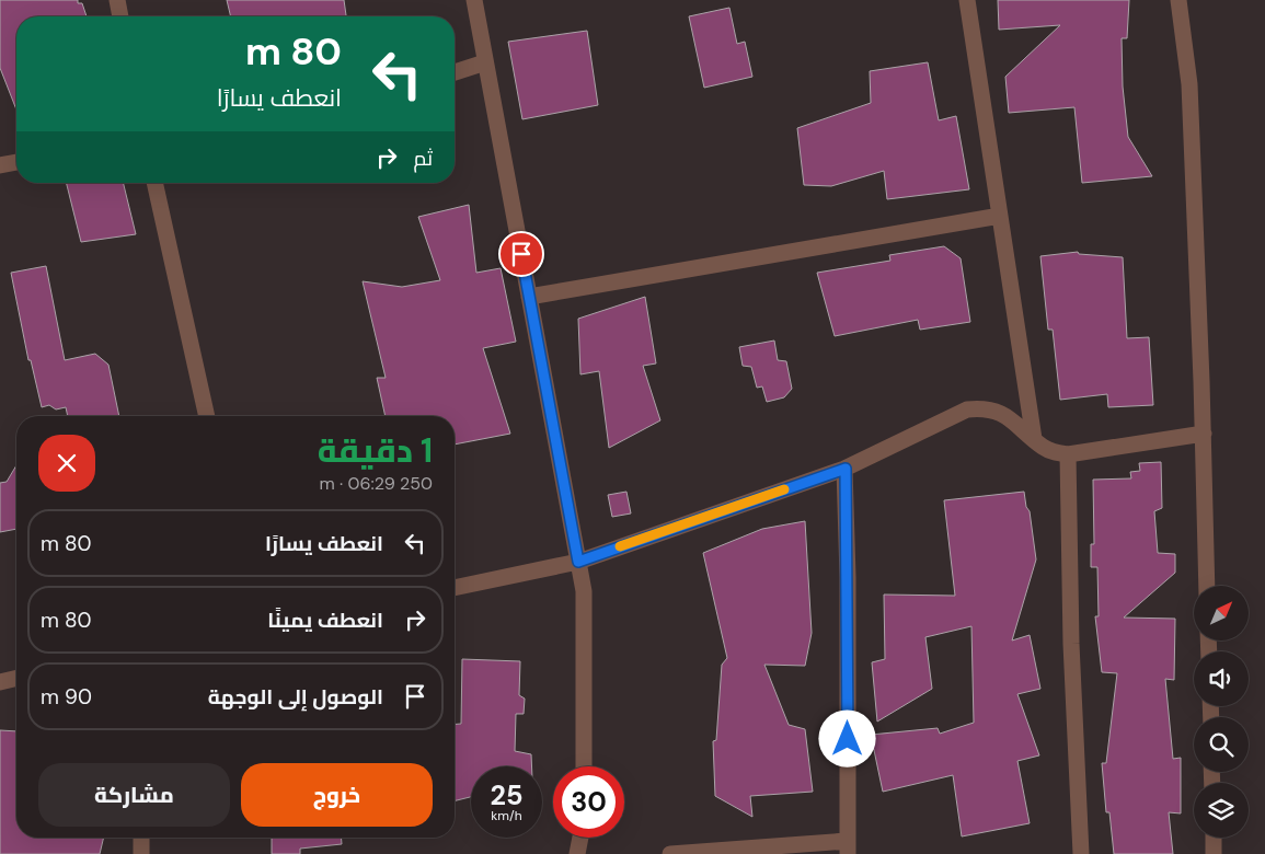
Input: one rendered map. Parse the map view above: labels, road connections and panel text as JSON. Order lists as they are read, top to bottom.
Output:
{
  "north": "top right",
  "page": {
    "turn": ["80 m", "انعطف يسارًا"],
    "then": "ثم",
    "heading": ["1 دقيقة", "250 m · 06:29"],
    "list": [
      {
        "name": "انعطف يسارًا",
        "value": "80 m"
      },
      {
        "name": "انعطف يمينًا",
        "value": "80 m"
      },
      {
        "name": "الوصول إلى الوجهة",
        "value": "90 m"
      }
    ],
    "buttons": ["خروج", "مشاركة"],
    "speed": "25 km/h",
    "limit": "30"
  }
}
